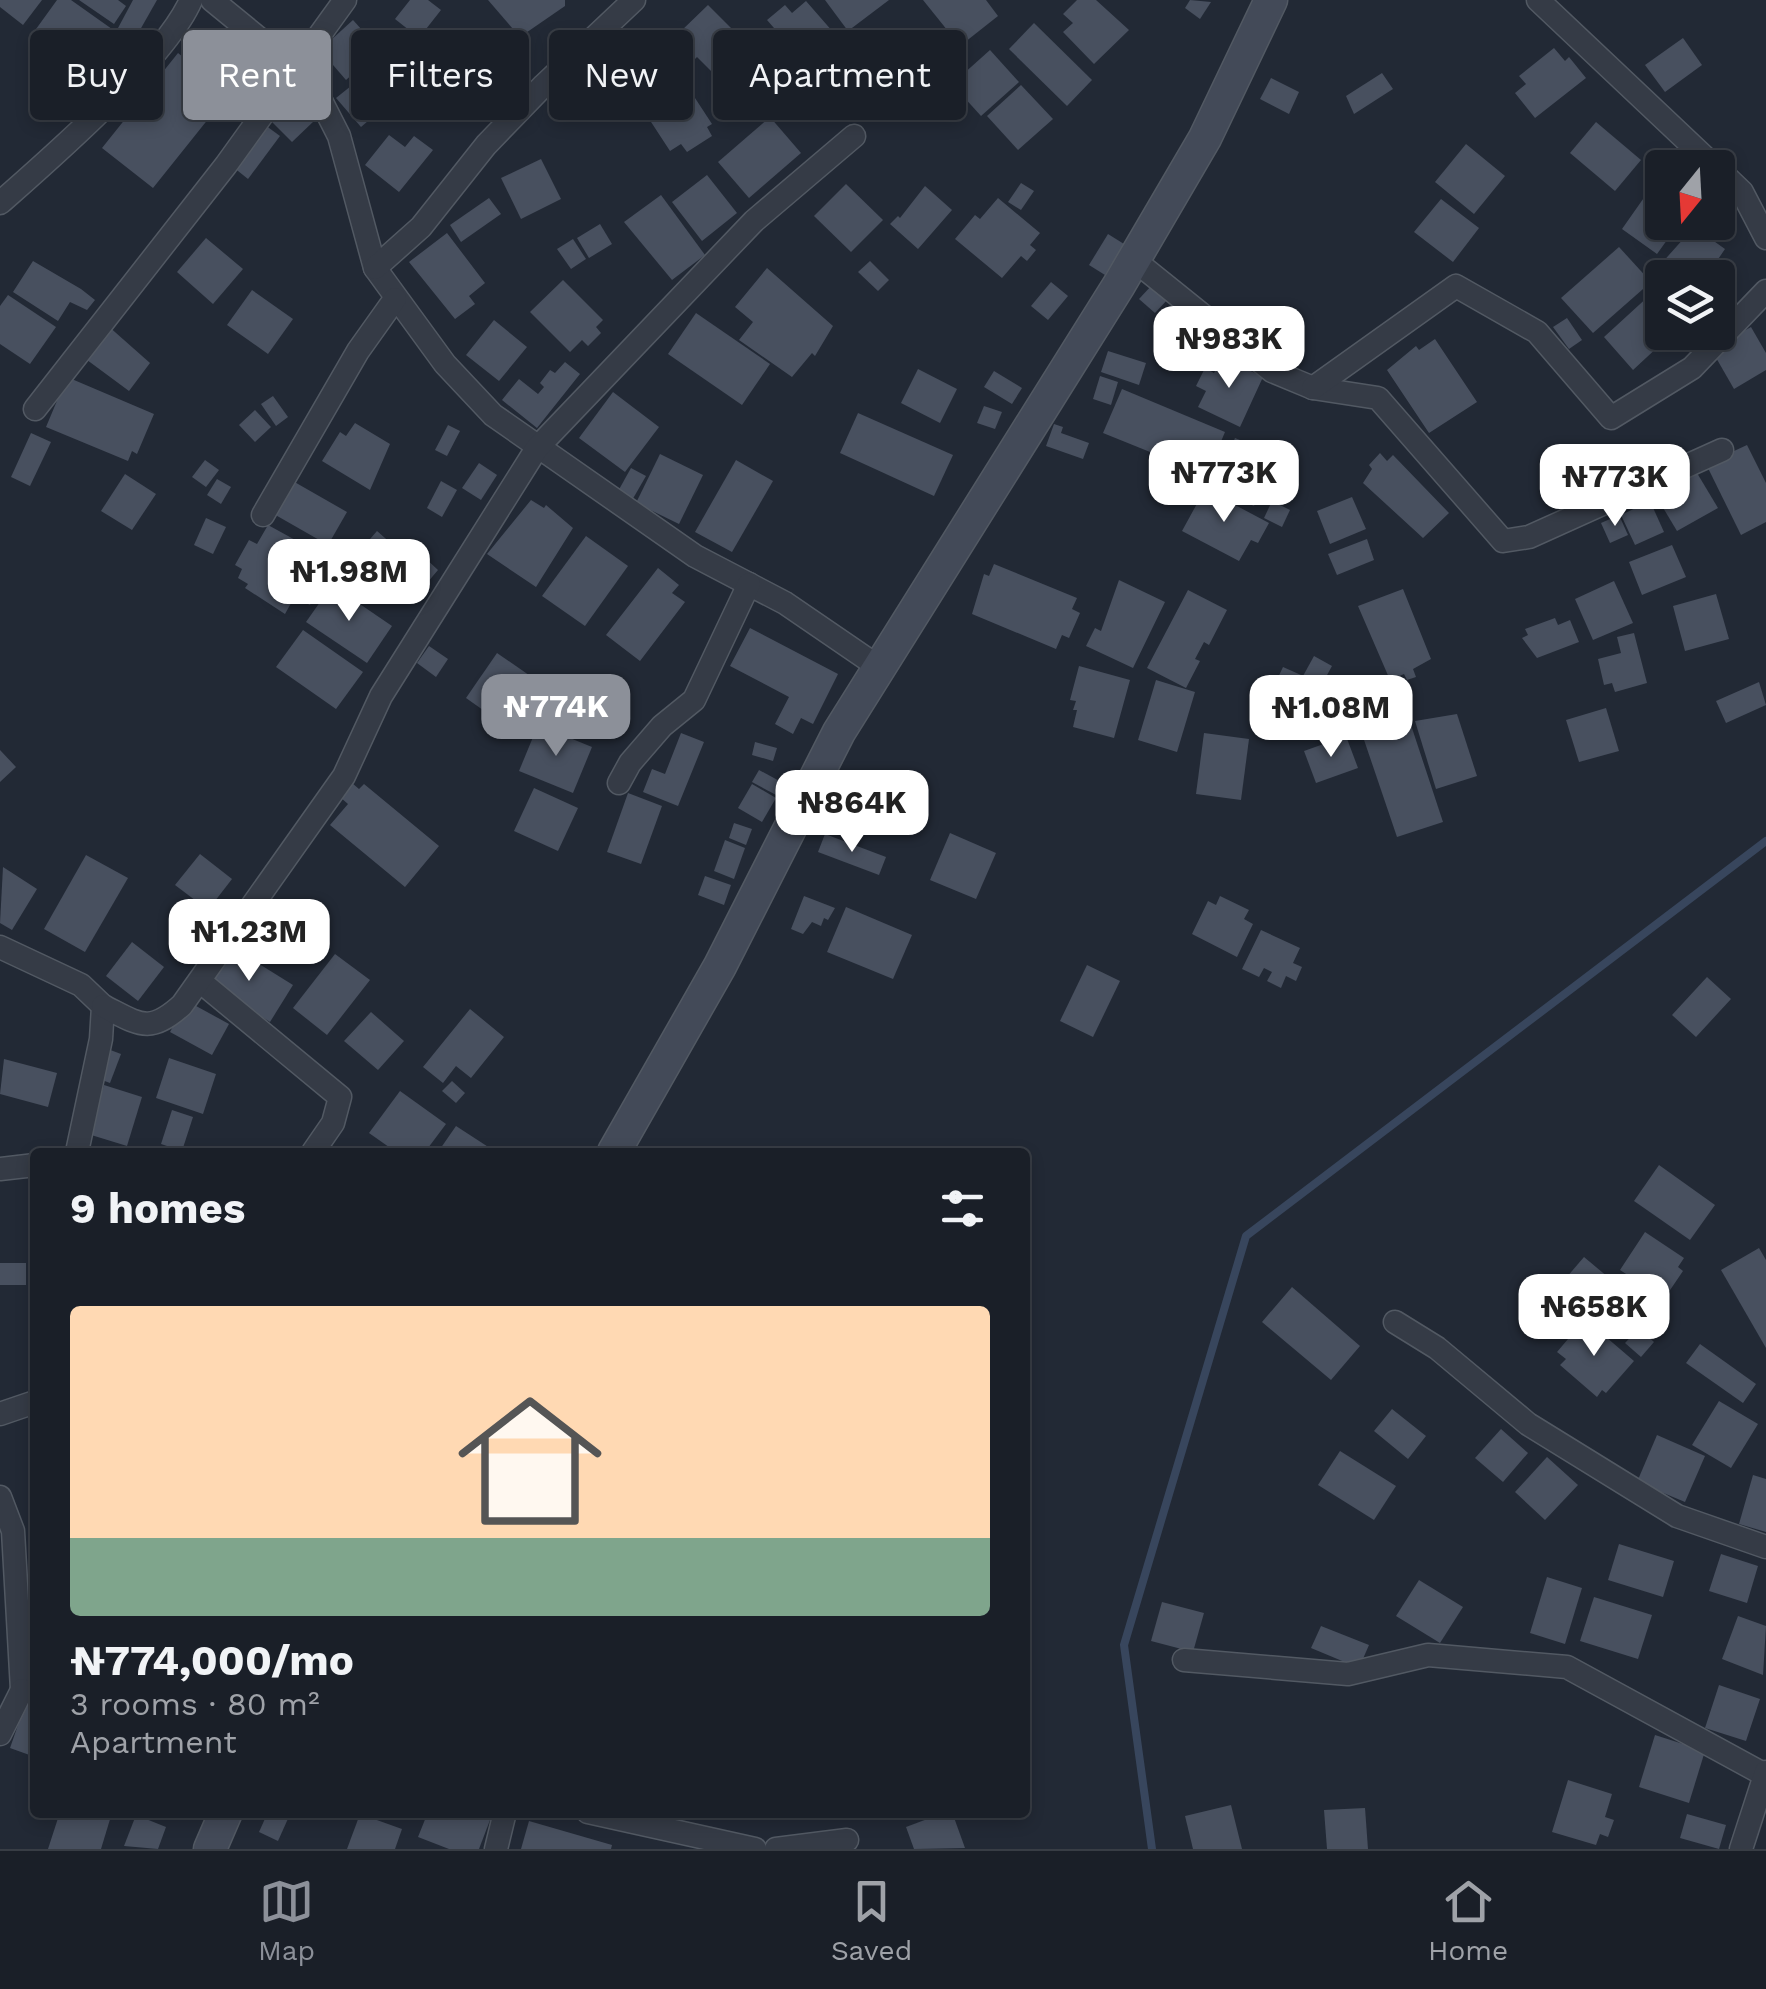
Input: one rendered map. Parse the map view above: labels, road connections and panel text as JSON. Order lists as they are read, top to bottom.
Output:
{
  "north": "bottom",
  "page": {
    "chip": [
      "Buy",
      "Rent",
      "Filters",
      "New",
      "Apartment"
    ],
    "price": [
      "₦983K",
      "₦773K",
      "₦773K",
      "₦1.98M",
      "₦774K",
      "₦1.08M",
      "₦864K",
      "₦1.23M",
      "₦658K"
    ],
    "heading": "9 homes",
    "list": [
      {
        "name": "₦774,000/mo",
        "note": "3 rooms · 80 m² · Apartment"
      }
    ],
    "tabs": ["Map", "Saved", "Home"]
  }
}
